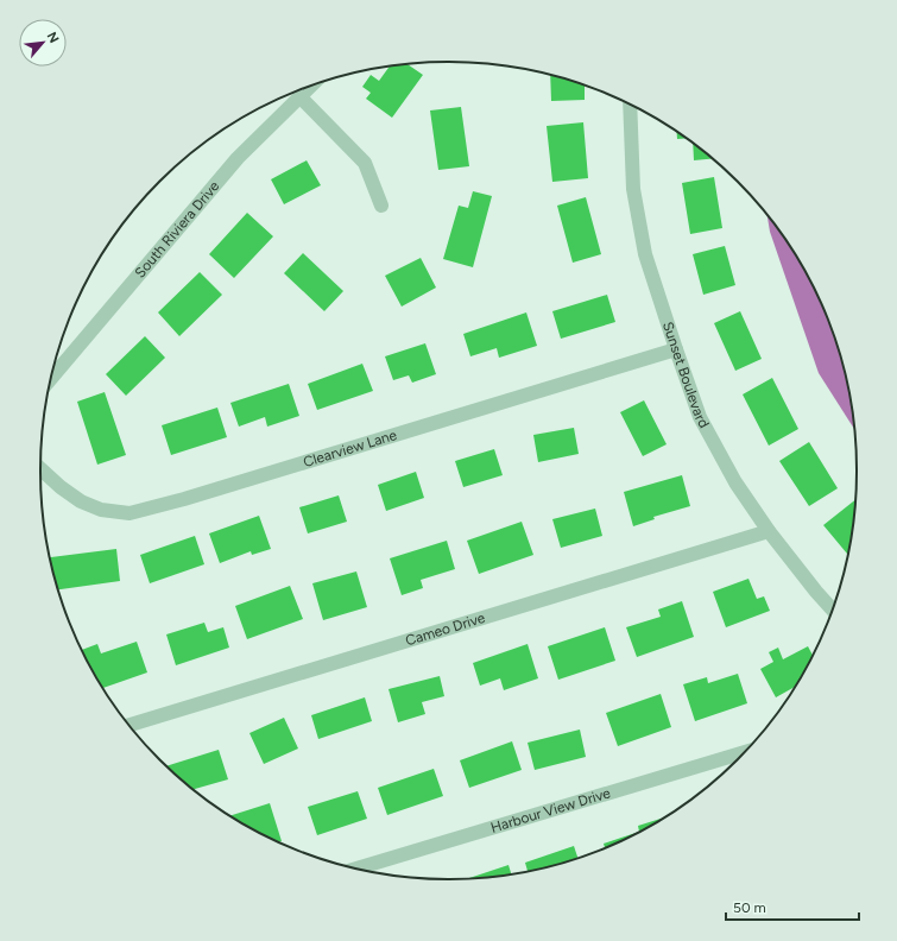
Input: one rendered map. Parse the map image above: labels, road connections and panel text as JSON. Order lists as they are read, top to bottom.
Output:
{
  "streets": {
    "street": [
      "South Riviera Drive",
      "Sunset Boulevard",
      "Clearview Lane",
      "Cameo Drive",
      "Harbour View Drive"
    ]
  },
  "crossings": [
    ["Sunset Boulevard", "Clearview Lane"],
    ["Sunset Boulevard", "Cameo Drive"]
  ],
  "scale_bar": "50 m",
  "north": "top right"
}
